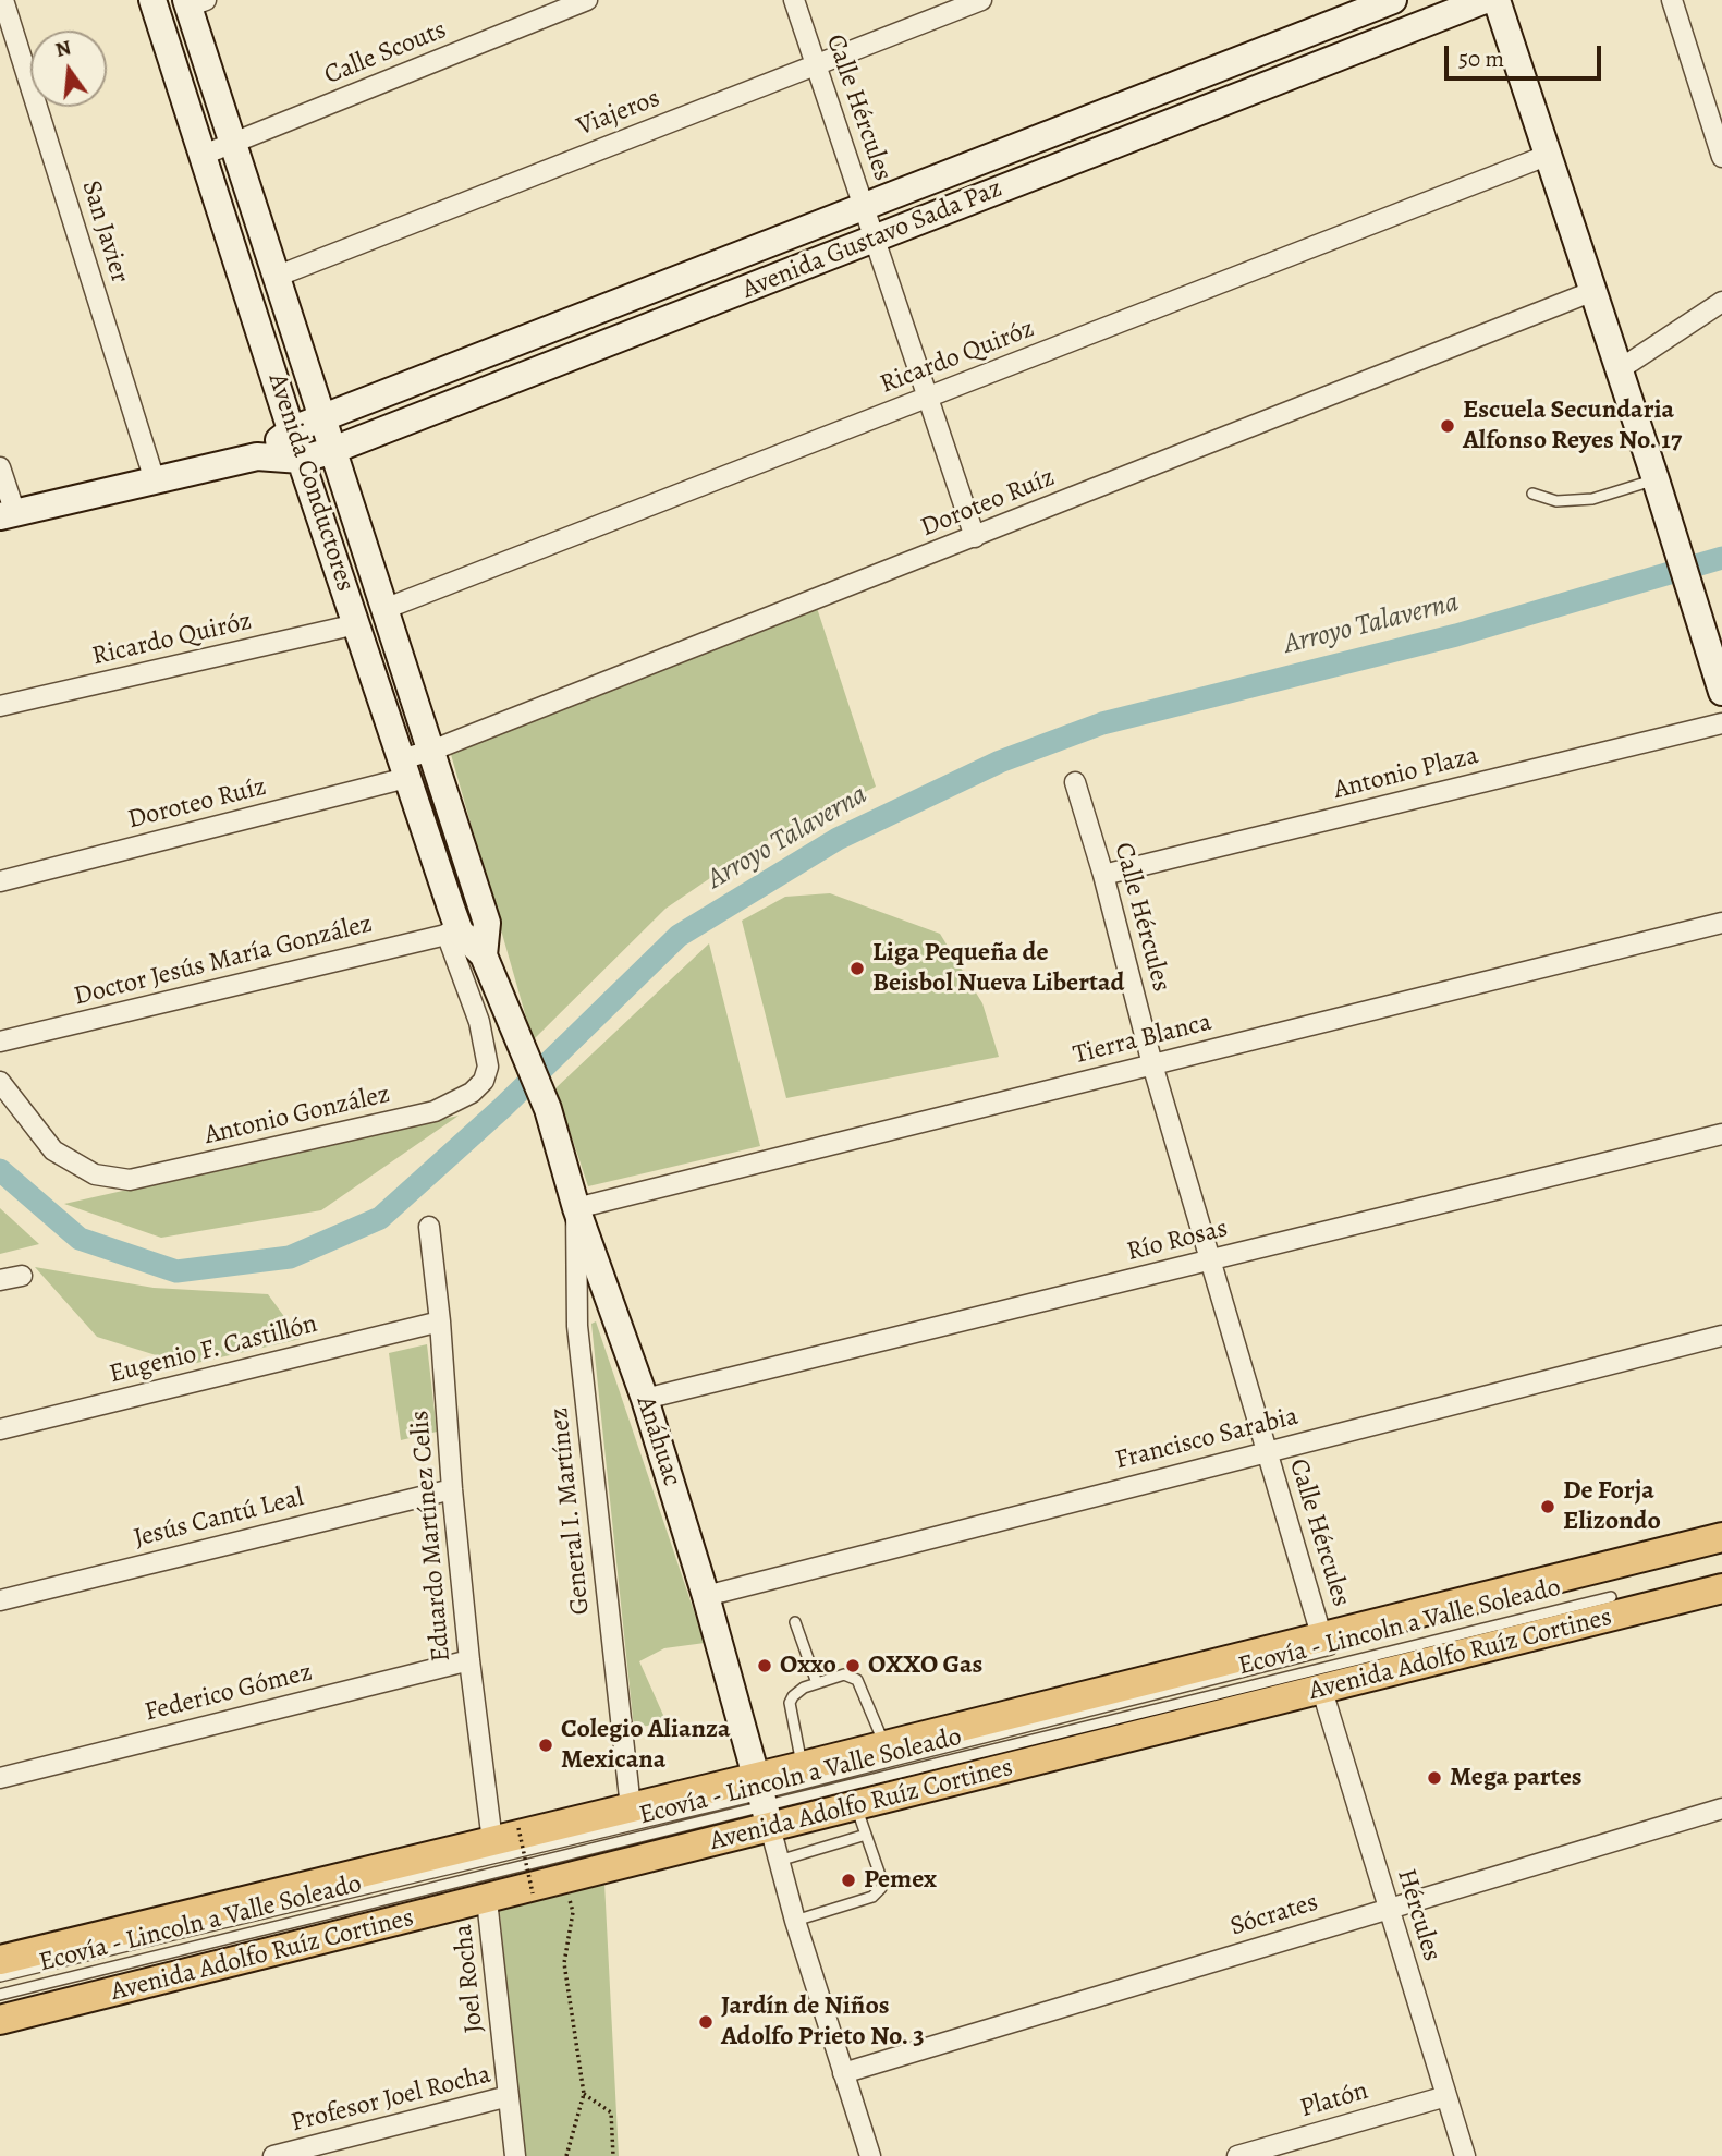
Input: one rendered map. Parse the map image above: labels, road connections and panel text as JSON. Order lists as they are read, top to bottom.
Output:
{
  "streets": {
    "main road": ["Avenida Adolfo Ruíz Cortines"],
    "street": [
      "Calle Scouts",
      "Calle Hércules",
      "Viajeros",
      "San Javier",
      "Avenida Gustavo Sada Paz",
      "Ricardo Quiróz",
      "Avenida Conductores",
      "Doroteo Ruíz",
      "Antonio Plaza",
      "Doctor Jesús María González",
      "Tierra Blanca",
      "Antonio González",
      "Río Rosas",
      "Eugenio F. Castillón",
      "Francisco Sarabia",
      "Anáhuac",
      "General I. Martínez",
      "Jesús Cantú Leal",
      "Eduardo Martínez Celis",
      "Federico Gómez",
      "Sócrates",
      "Hércules",
      "Joel Rocha",
      "Profesor Joel Rocha",
      "Platón"
    ],
    "lane": ["Ecovía - Lincoln a Valle Soleado"]
  },
  "crossings": [
    ["Calle Scouts", "Avenida Conductores"],
    ["Calle Hércules", "Viajeros"],
    ["Calle Hércules", "Avenida Gustavo Sada Paz"],
    ["Calle Hércules", "Ricardo Quiróz"],
    ["Calle Hércules", "Doroteo Ruíz"],
    ["Calle Hércules", "Antonio Plaza"],
    ["Calle Hércules", "Tierra Blanca"],
    ["Calle Hércules", "Río Rosas"],
    ["Calle Hércules", "Francisco Sarabia"],
    ["Calle Hércules", "Avenida Adolfo Ruíz Cortines"],
    ["Viajeros", "Avenida Conductores"],
    ["San Javier", "Avenida Gustavo Sada Paz"],
    ["Avenida Gustavo Sada Paz", "Avenida Conductores"],
    ["Ricardo Quiróz", "Avenida Conductores"],
    ["Avenida Conductores", "Doroteo Ruíz"],
    ["Avenida Conductores", "Doctor Jesús María González"],
    ["Avenida Conductores", "Antonio González"],
    ["Avenida Conductores", "Anáhuac"],
    ["Doctor Jesús María González", "Antonio González"],
    ["Tierra Blanca", "Anáhuac"],
    ["Tierra Blanca", "General I. Martínez"],
    ["Río Rosas", "Anáhuac"],
    ["Eugenio F. Castillón", "Eduardo Martínez Celis"],
    ["Francisco Sarabia", "Anáhuac"],
    ["Anáhuac", "General I. Martínez"],
    ["Anáhuac", "Ecovía - Lincoln a Valle Soleado"],
    ["Anáhuac", "Avenida Adolfo Ruíz Cortines"],
    ["General I. Martínez", "Avenida Adolfo Ruíz Cortines"],
    ["Jesús Cantú Leal", "Eduardo Martínez Celis"],
    ["Eduardo Martínez Celis", "Avenida Adolfo Ruíz Cortines"],
    ["Eduardo Martínez Celis", "Federico Gómez"],
    ["Ecovía - Lincoln a Valle Soleado", "Avenida Adolfo Ruíz Cortines"],
    ["Avenida Adolfo Ruíz Cortines", "Hércules"],
    ["Avenida Adolfo Ruíz Cortines", "Joel Rocha"],
    ["Sócrates", "Hércules"],
    ["Hércules", "Platón"],
    ["Joel Rocha", "Profesor Joel Rocha"]
  ],
  "water": ["Arroyo Talaverna"],
  "places": [
    "Escuela Secundaria Alfonso Reyes No. 17",
    "Liga Pequeña de Beisbol Nueva Libertad",
    "De Forja Elizondo",
    "Oxxo",
    "OXXO Gas",
    "Colegio Alianza Mexicana",
    "Mega partes",
    "Pemex",
    "Jardín de Niños Adolfo Prieto No. 3"
  ],
  "scale_bar": "50 m",
  "north": "top"
}
